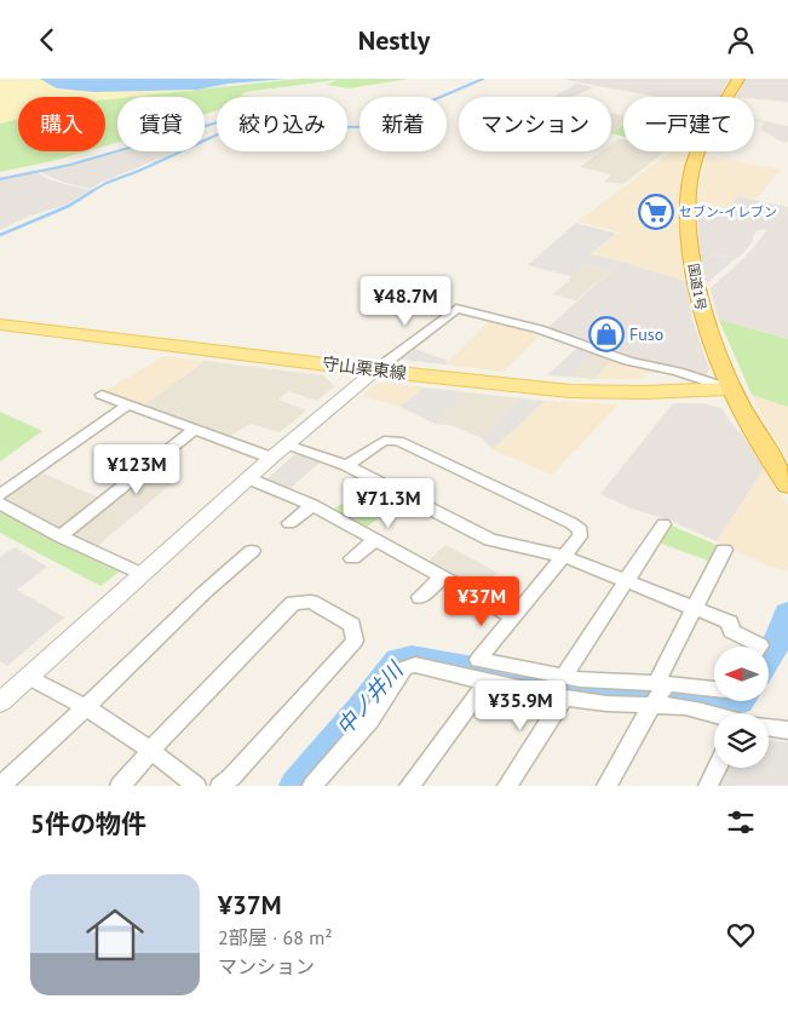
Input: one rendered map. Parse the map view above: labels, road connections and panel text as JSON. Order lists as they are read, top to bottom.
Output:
{
  "streets": {
    "highway": ["国道1号"],
    "main road": ["守山栗東線"]
  },
  "crossings": [
    ["国道1号", "守山栗東線"]
  ],
  "water": ["中ノ井川"],
  "places": {
    "supermarket": ["セブン-イレブン"],
    "shop": ["Fuso"]
  },
  "north": "left",
  "page": {
    "header": "Nestly",
    "chip": [
      "購入",
      "賃貸",
      "絞り込み",
      "新着",
      "マンション",
      "一戸建て"
    ],
    "price": [
      "¥48.7M",
      "¥123M",
      "¥71.3M",
      "¥37M",
      "¥35.9M"
    ],
    "heading": "5件の物件",
    "list": [
      {
        "name": "¥37M",
        "note": "2部屋 · 68 m² · マンション"
      }
    ]
  }
}
